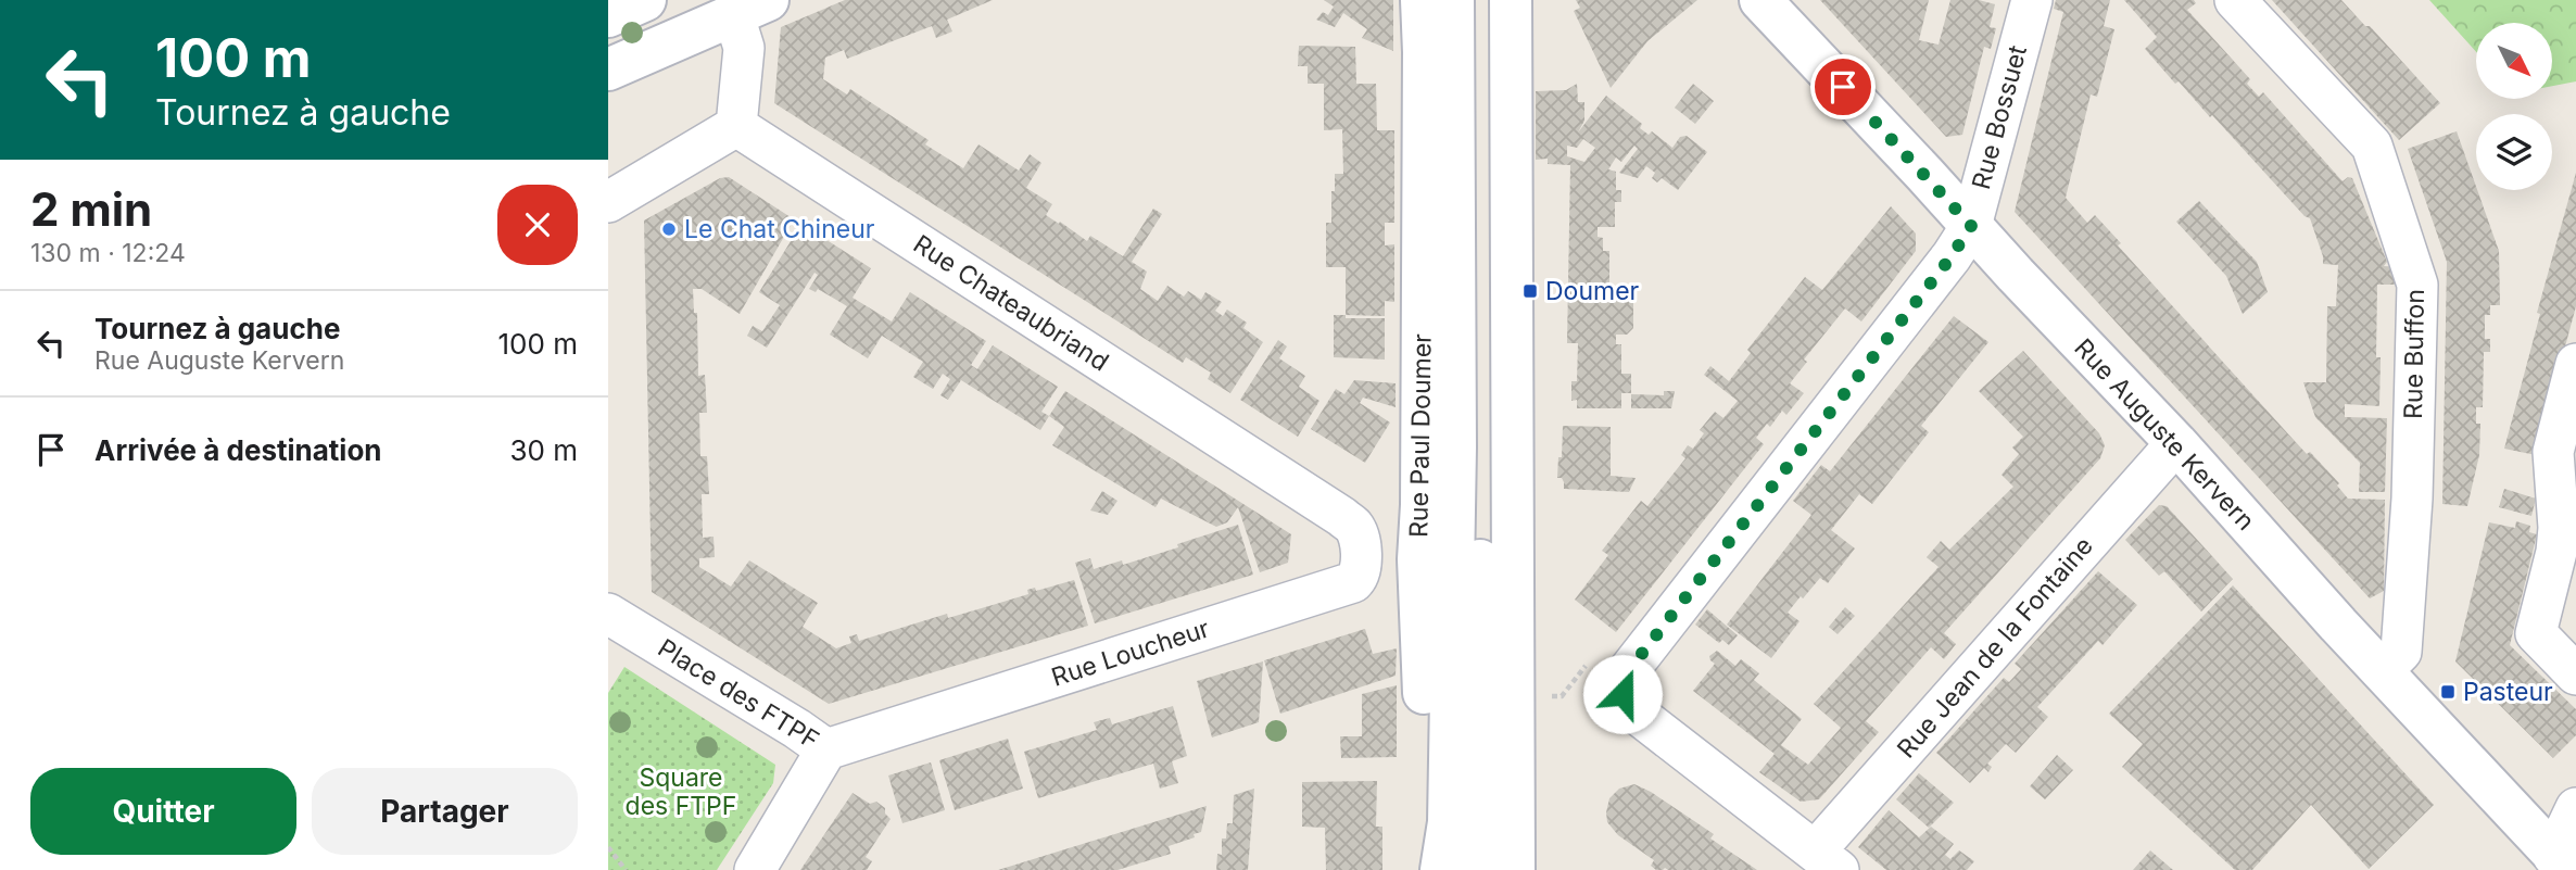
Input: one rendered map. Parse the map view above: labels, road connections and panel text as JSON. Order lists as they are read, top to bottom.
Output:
{
  "streets": {
    "main road": ["Rue Auguste Kervern", "Rue Paul Doumer"],
    "street": [
      "Rue Bossuet",
      "Rue Chateaubriand",
      "Rue Buffon",
      "Rue Jean de la Fontaine",
      "Rue Loucheur",
      "Place des FTPF"
    ]
  },
  "crossings": [
    ["Rue Bossuet", "Rue Auguste Kervern"],
    ["Rue Bossuet", "Rue Jean de la Fontaine"],
    ["Rue Chateaubriand", "Rue Loucheur"],
    ["Rue Buffon", "Rue Auguste Kervern"],
    ["Rue Auguste Kervern", "Rue Jean de la Fontaine"],
    ["Rue Loucheur", "Place des FTPF"]
  ],
  "parks": ["Square des FTPF"],
  "places": {
    "other": ["Le Chat Chineur"],
    "transit": ["Doumer", "Pasteur"]
  },
  "north": "bottom right",
  "page": {
    "turn": ["100 m", "Tournez à gauche"],
    "heading": ["2 min", "130 m · 12:24"],
    "list": [
      {
        "name": "Tournez à gauche",
        "note": "Rue Auguste Kervern",
        "value": "100 m"
      },
      {
        "name": "Arrivée à destination",
        "value": "30 m"
      }
    ],
    "buttons": ["Quitter", "Partager"]
  }
}
